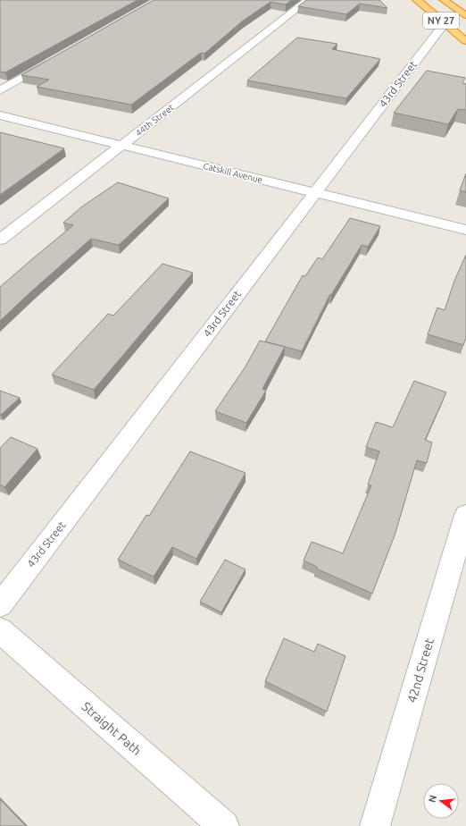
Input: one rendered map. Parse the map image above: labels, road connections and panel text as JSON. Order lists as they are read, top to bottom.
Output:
{
  "streets": {
    "highway": ["NY 27"],
    "street": [
      "43rd Street",
      "44th Street",
      "Catskill Avenue",
      "42nd Street",
      "Straight Path"
    ]
  },
  "crossings": [
    ["NY 27", "43rd Street"],
    ["43rd Street", "Catskill Avenue"],
    ["44th Street", "Catskill Avenue"]
  ],
  "north": "left"
}
